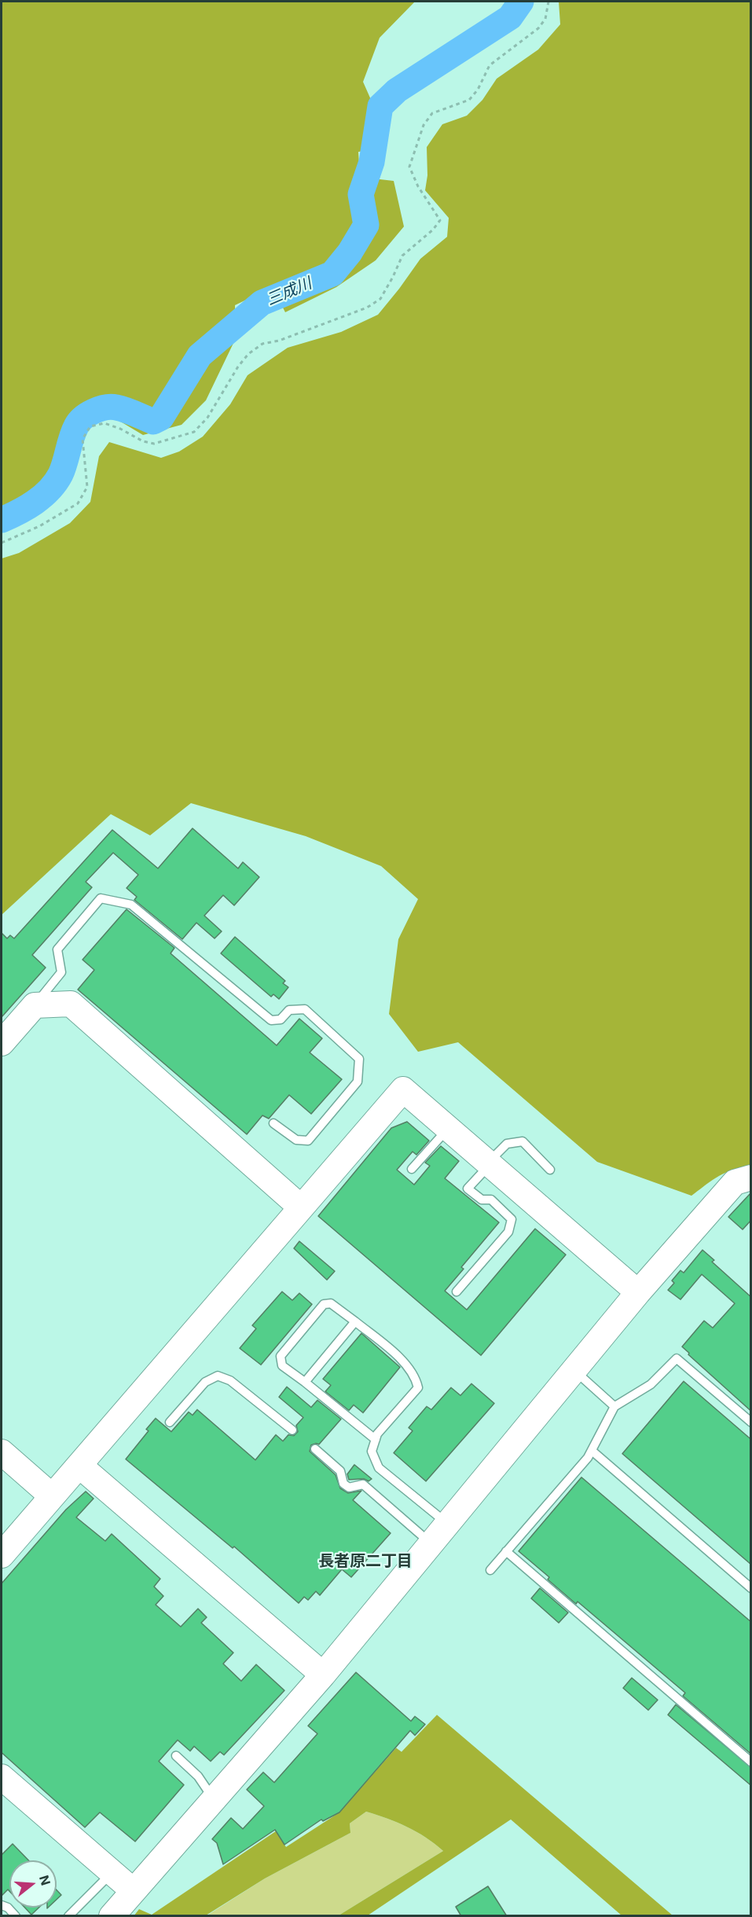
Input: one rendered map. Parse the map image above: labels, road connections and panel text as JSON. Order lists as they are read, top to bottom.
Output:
{
  "districts": ["長者原二丁目"],
  "water": ["三成川"],
  "north": "right"
}
